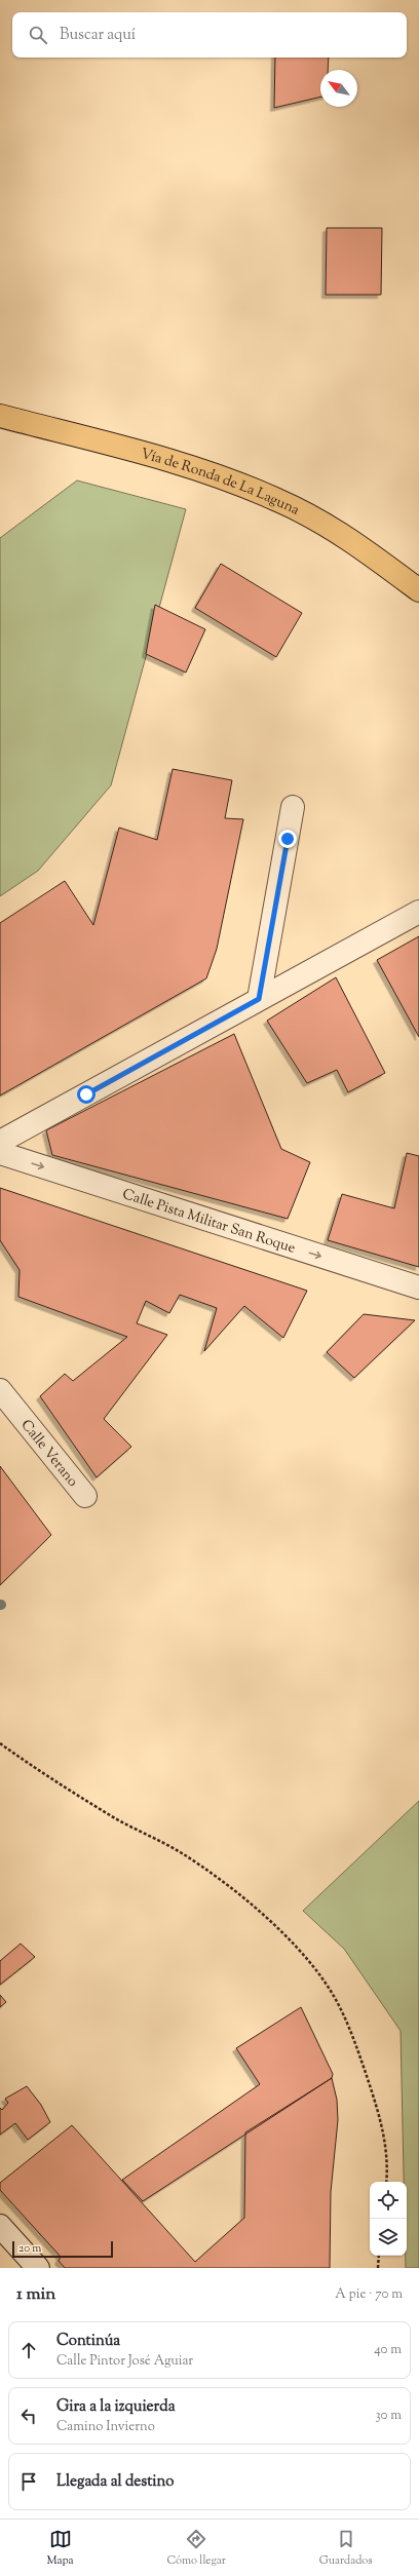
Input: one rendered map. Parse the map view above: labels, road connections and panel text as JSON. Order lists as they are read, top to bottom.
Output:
{
  "streets": {
    "main road": ["Vía de Ronda de La Laguna"],
    "street": ["Calle Pista Militar San Roque", "Calle Verano"]
  },
  "one_way": ["Calle Pista Militar San Roque"],
  "scale_bar": "20 m",
  "north": "top left",
  "page": {
    "search": "Buscar aquí",
    "scale": "20 m",
    "heading": ["1 min", "A pie · 70 m"],
    "list": [
      ["Continúa", "Calle Pintor José Aguiar", "40 m"],
      ["Gira a la izquierda", "Camino Invierno", "30 m"],
      "Llegada al destino"
    ],
    "nav": ["Mapa", "Cómo llegar", "Guardados"]
  }
}
